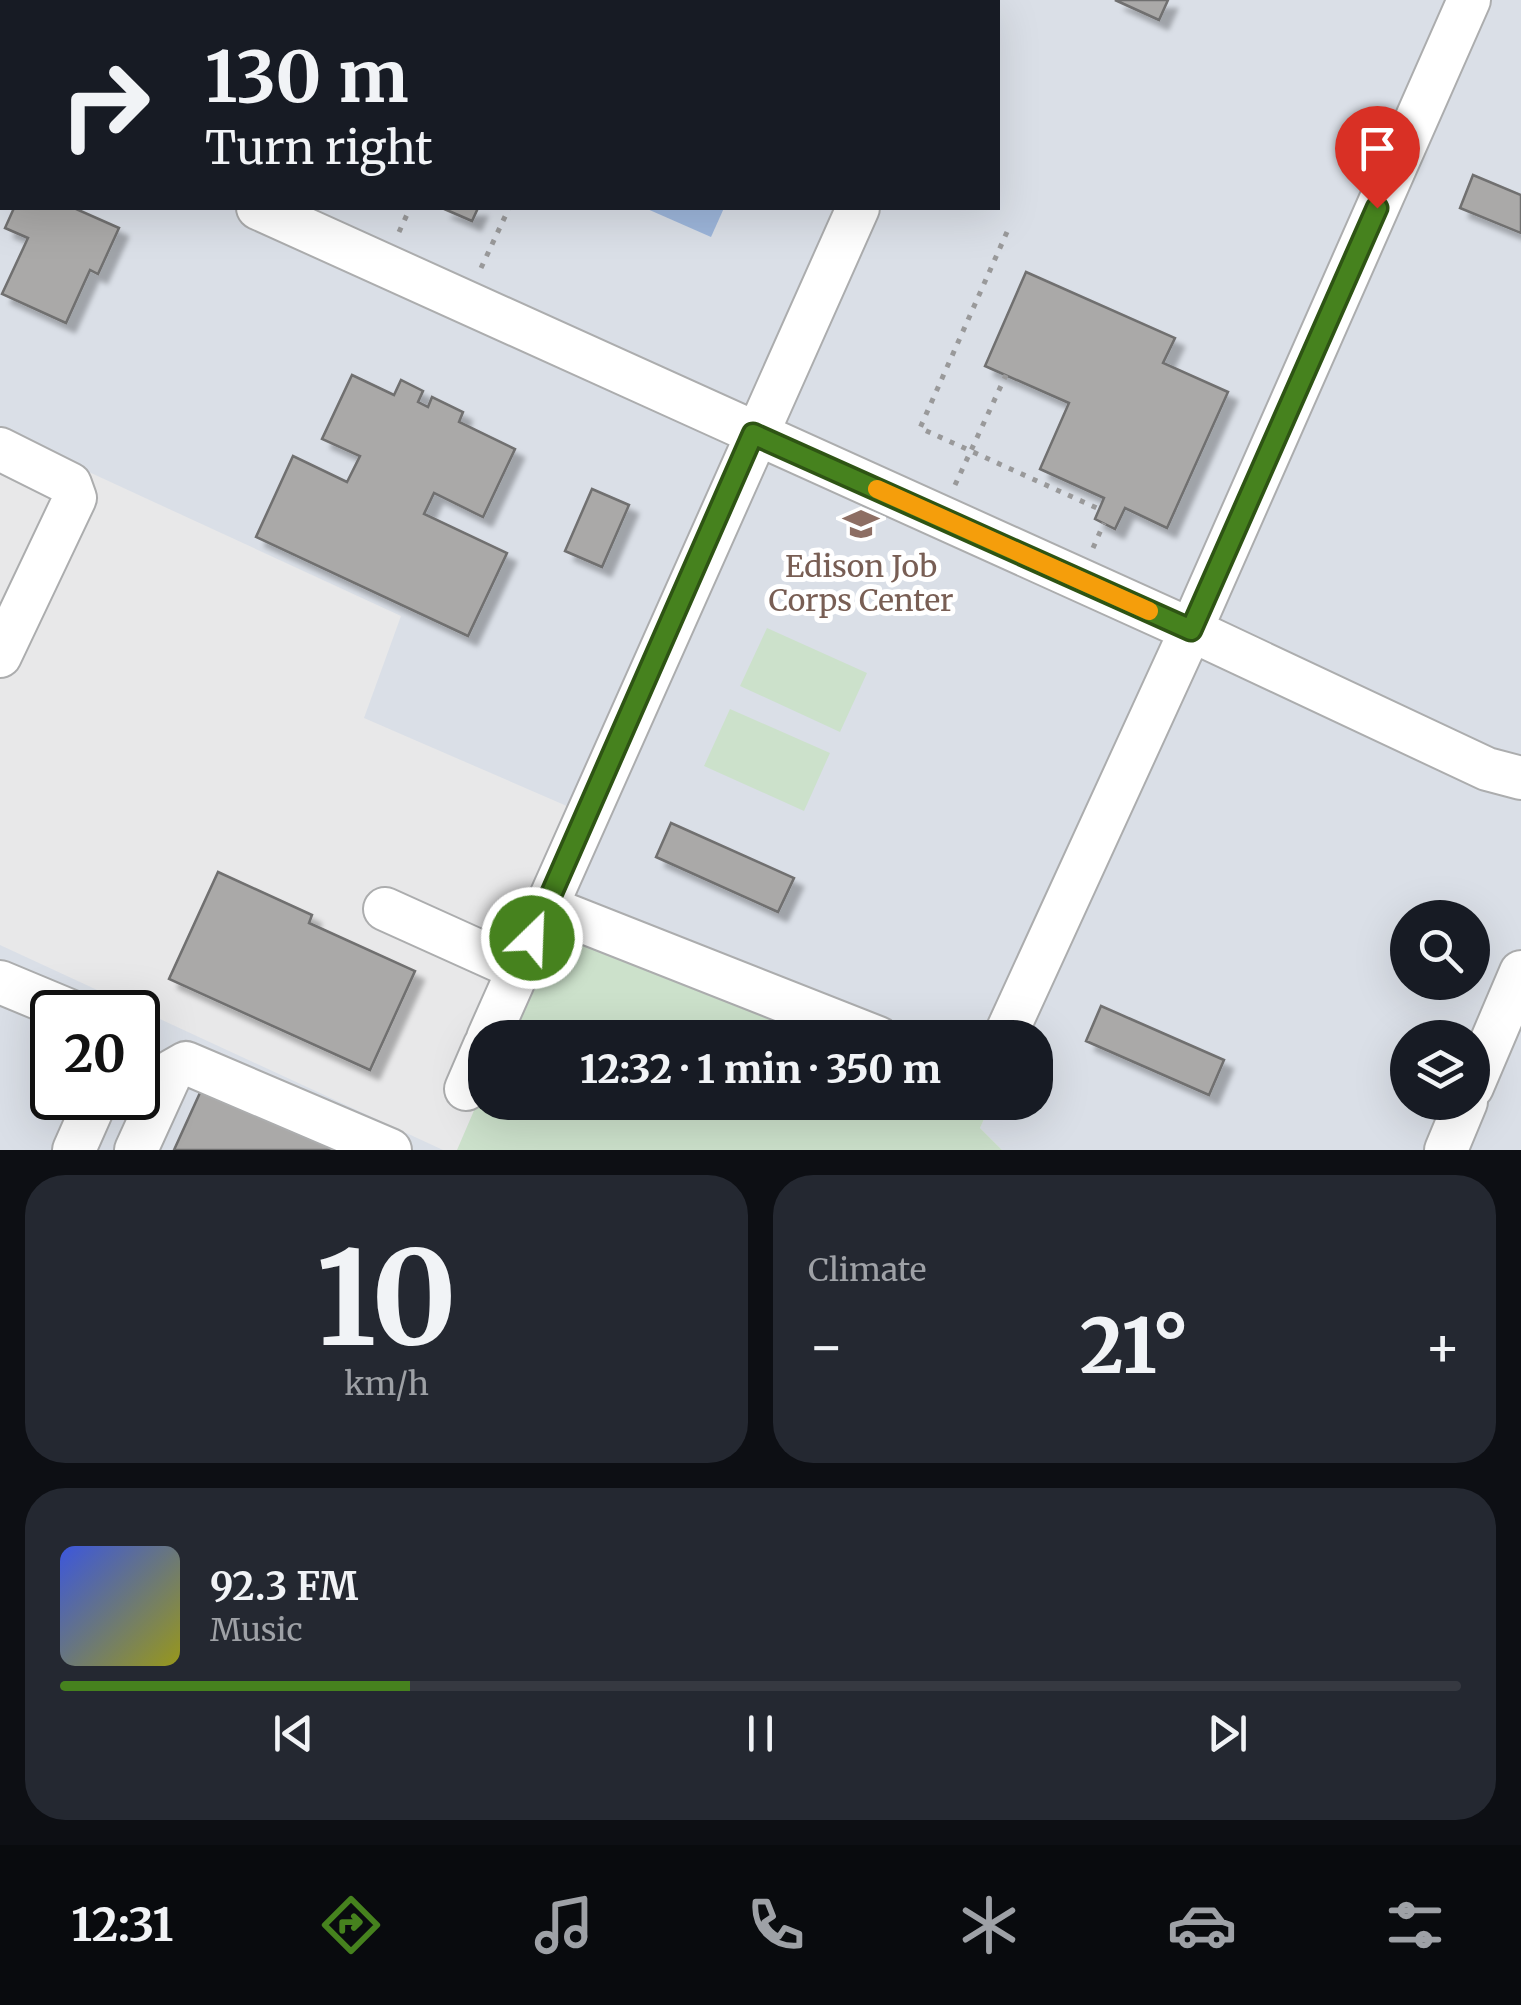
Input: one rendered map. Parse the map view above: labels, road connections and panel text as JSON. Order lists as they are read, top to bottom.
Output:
{
  "places": {
    "school or university": ["Edison Job Corps Center"]
  },
  "page": {
    "turn": ["130 m", "Turn right"],
    "limit": "20",
    "trip": "12:32 · 1 min · 350 m",
    "tile": [
      ["10", "km/h"],
      "Climate"
    ],
    "heat": ["−", "21°", "+"],
    "song": ["92.3 FM", "Music"],
    "tabs": "12:31"
  }
}
